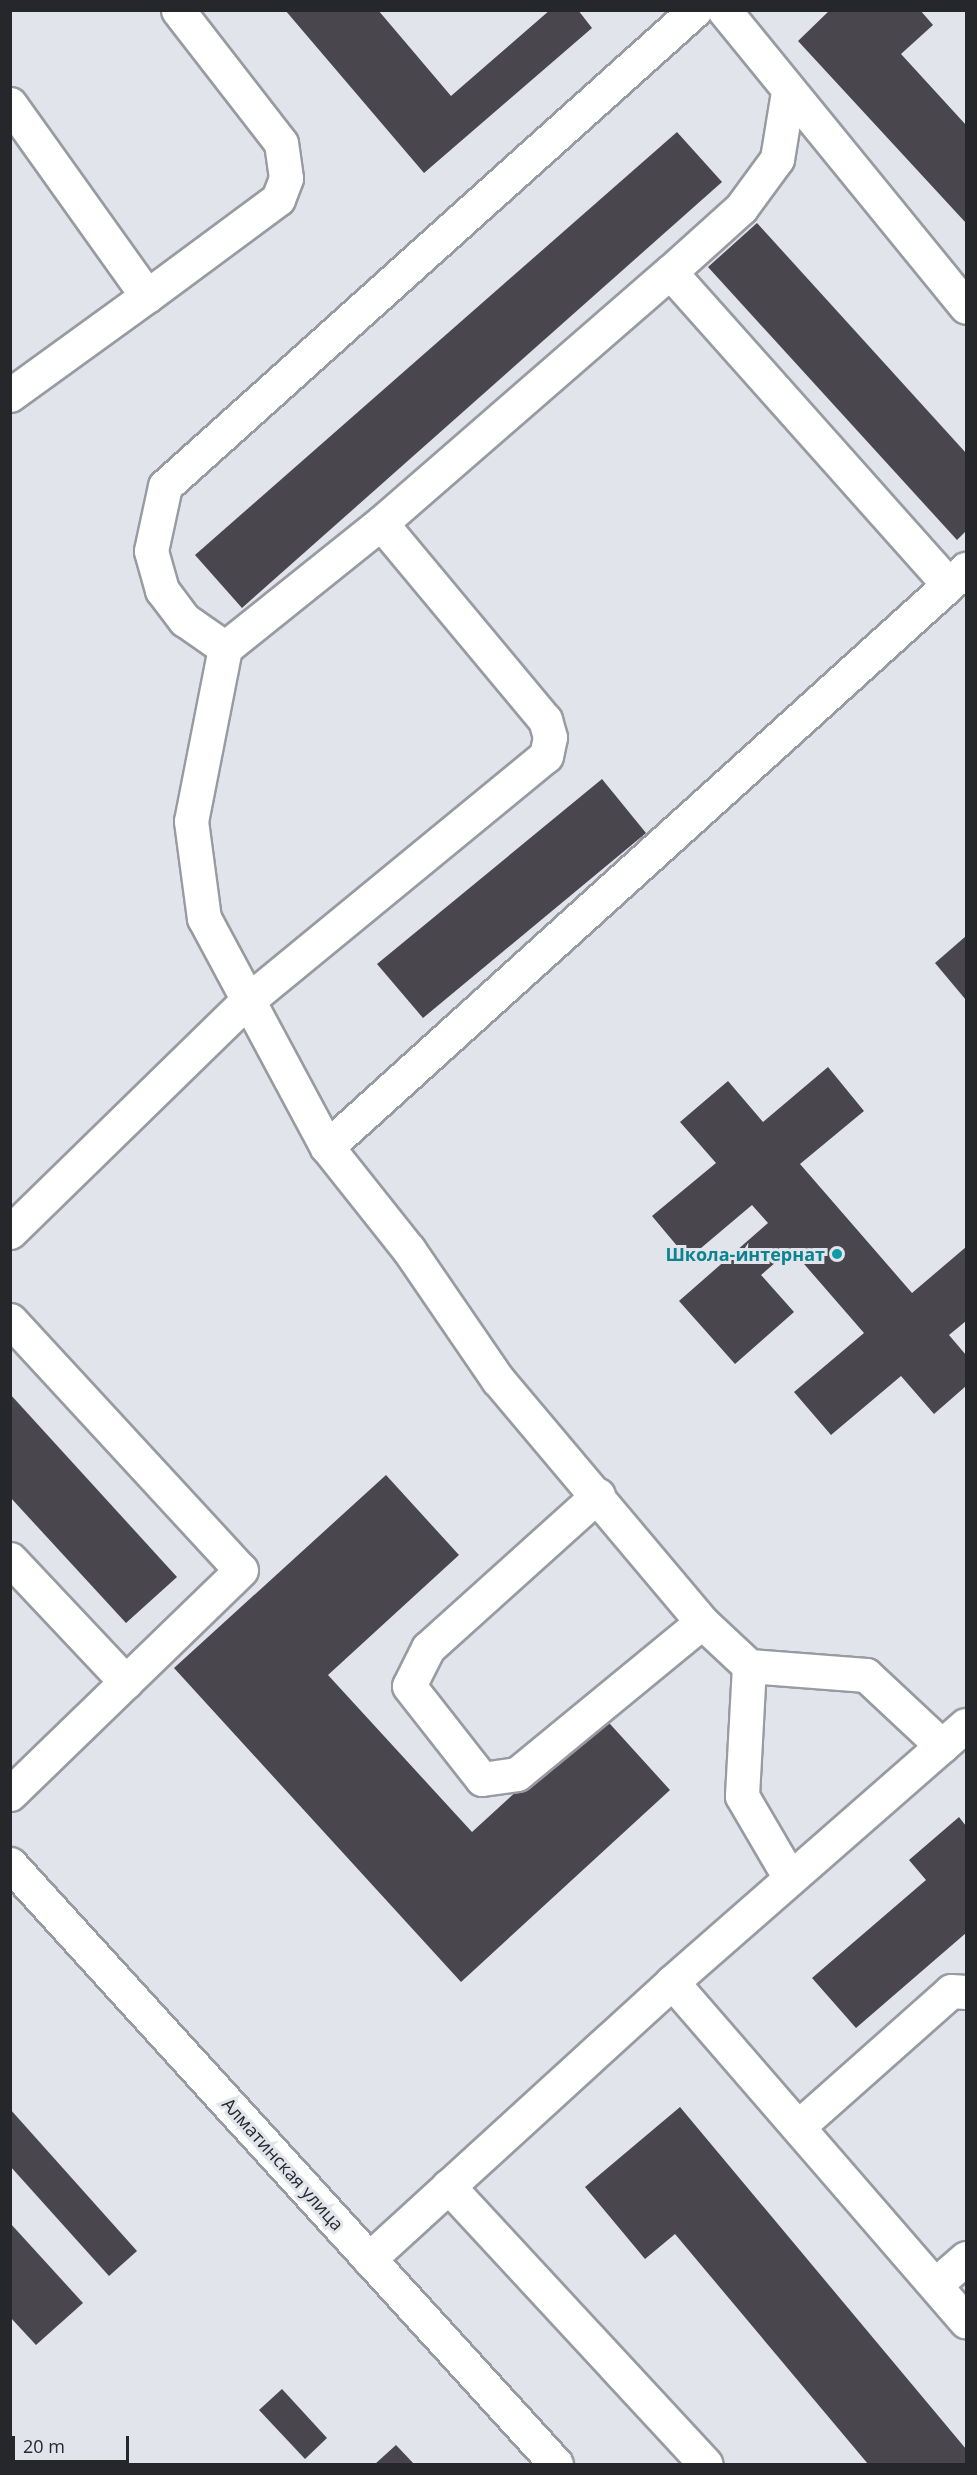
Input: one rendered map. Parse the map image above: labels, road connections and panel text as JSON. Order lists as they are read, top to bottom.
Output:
{
  "streets": {
    "street": ["Алматинская улица"]
  },
  "places": ["Школа-интернат"],
  "scale_bar": "20 m"
}
